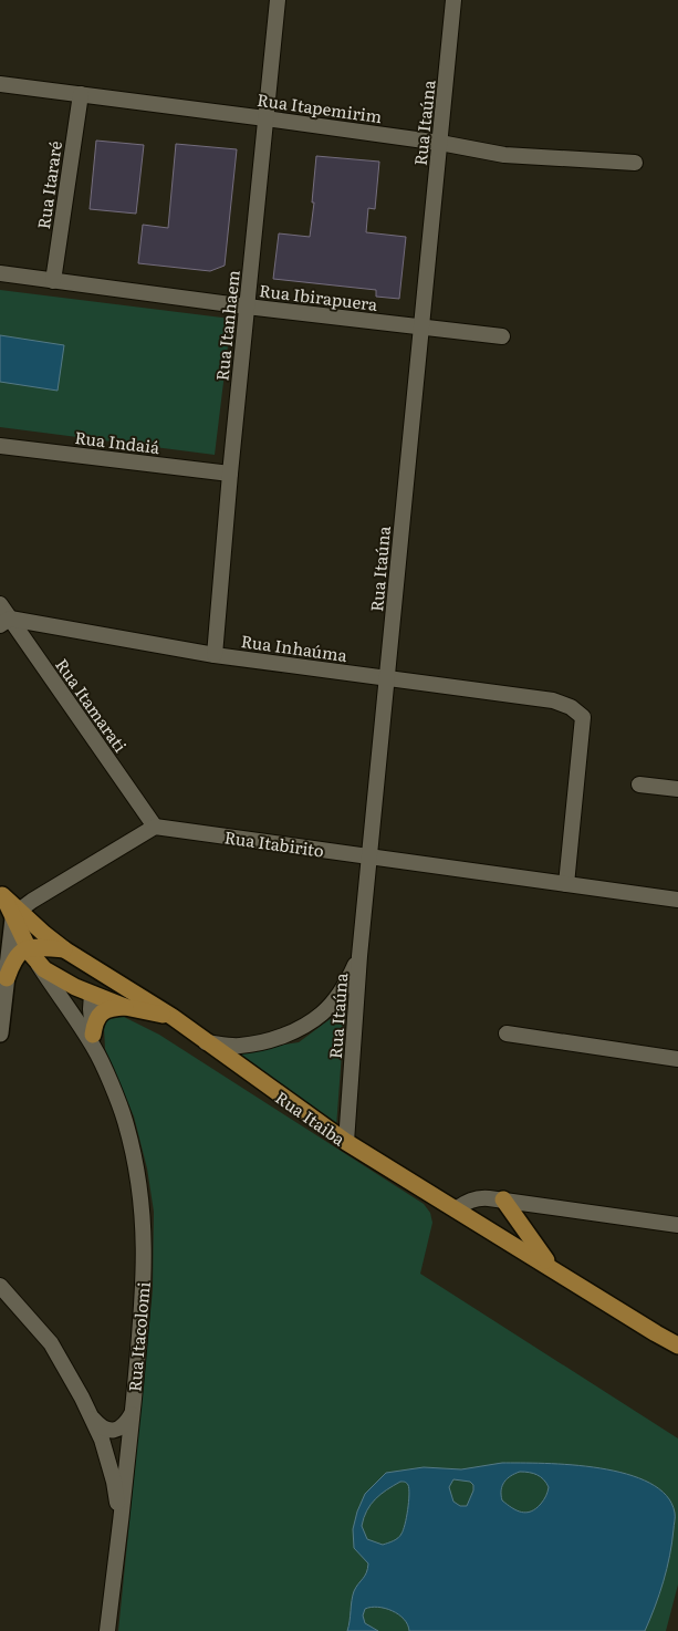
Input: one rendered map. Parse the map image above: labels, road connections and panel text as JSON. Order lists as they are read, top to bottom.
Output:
{
  "streets": {
    "main road": ["Rua Itaiba"],
    "street": [
      "Rua Itapemirim",
      "Rua Itaúna",
      "Rua Itararé",
      "Rua Ibirapuera",
      "Rua Itanhaem",
      "Rua Indaiá",
      "Rua Inhaúma",
      "Rua Itamarati",
      "Rua Itabirito",
      "Rua Itacolomi"
    ]
  },
  "crossings": [
    ["Rua Itapemirim", "Rua Itaúna"],
    ["Rua Itapemirim", "Rua Itararé"],
    ["Rua Itapemirim", "Rua Itanhaem"],
    ["Rua Itaúna", "Rua Ibirapuera"],
    ["Rua Itaúna", "Rua Inhaúma"],
    ["Rua Itaúna", "Rua Itabirito"],
    ["Rua Itaúna", "Rua Itaiba"],
    ["Rua Itararé", "Rua Ibirapuera"],
    ["Rua Ibirapuera", "Rua Itanhaem"],
    ["Rua Itanhaem", "Rua Indaiá"],
    ["Rua Itanhaem", "Rua Inhaúma"],
    ["Rua Inhaúma", "Rua Itamarati"],
    ["Rua Inhaúma", "Rua Itabirito"],
    ["Rua Itamarati", "Rua Itabirito"],
    ["Rua Itaiba", "Rua Itacolomi"]
  ]
}
